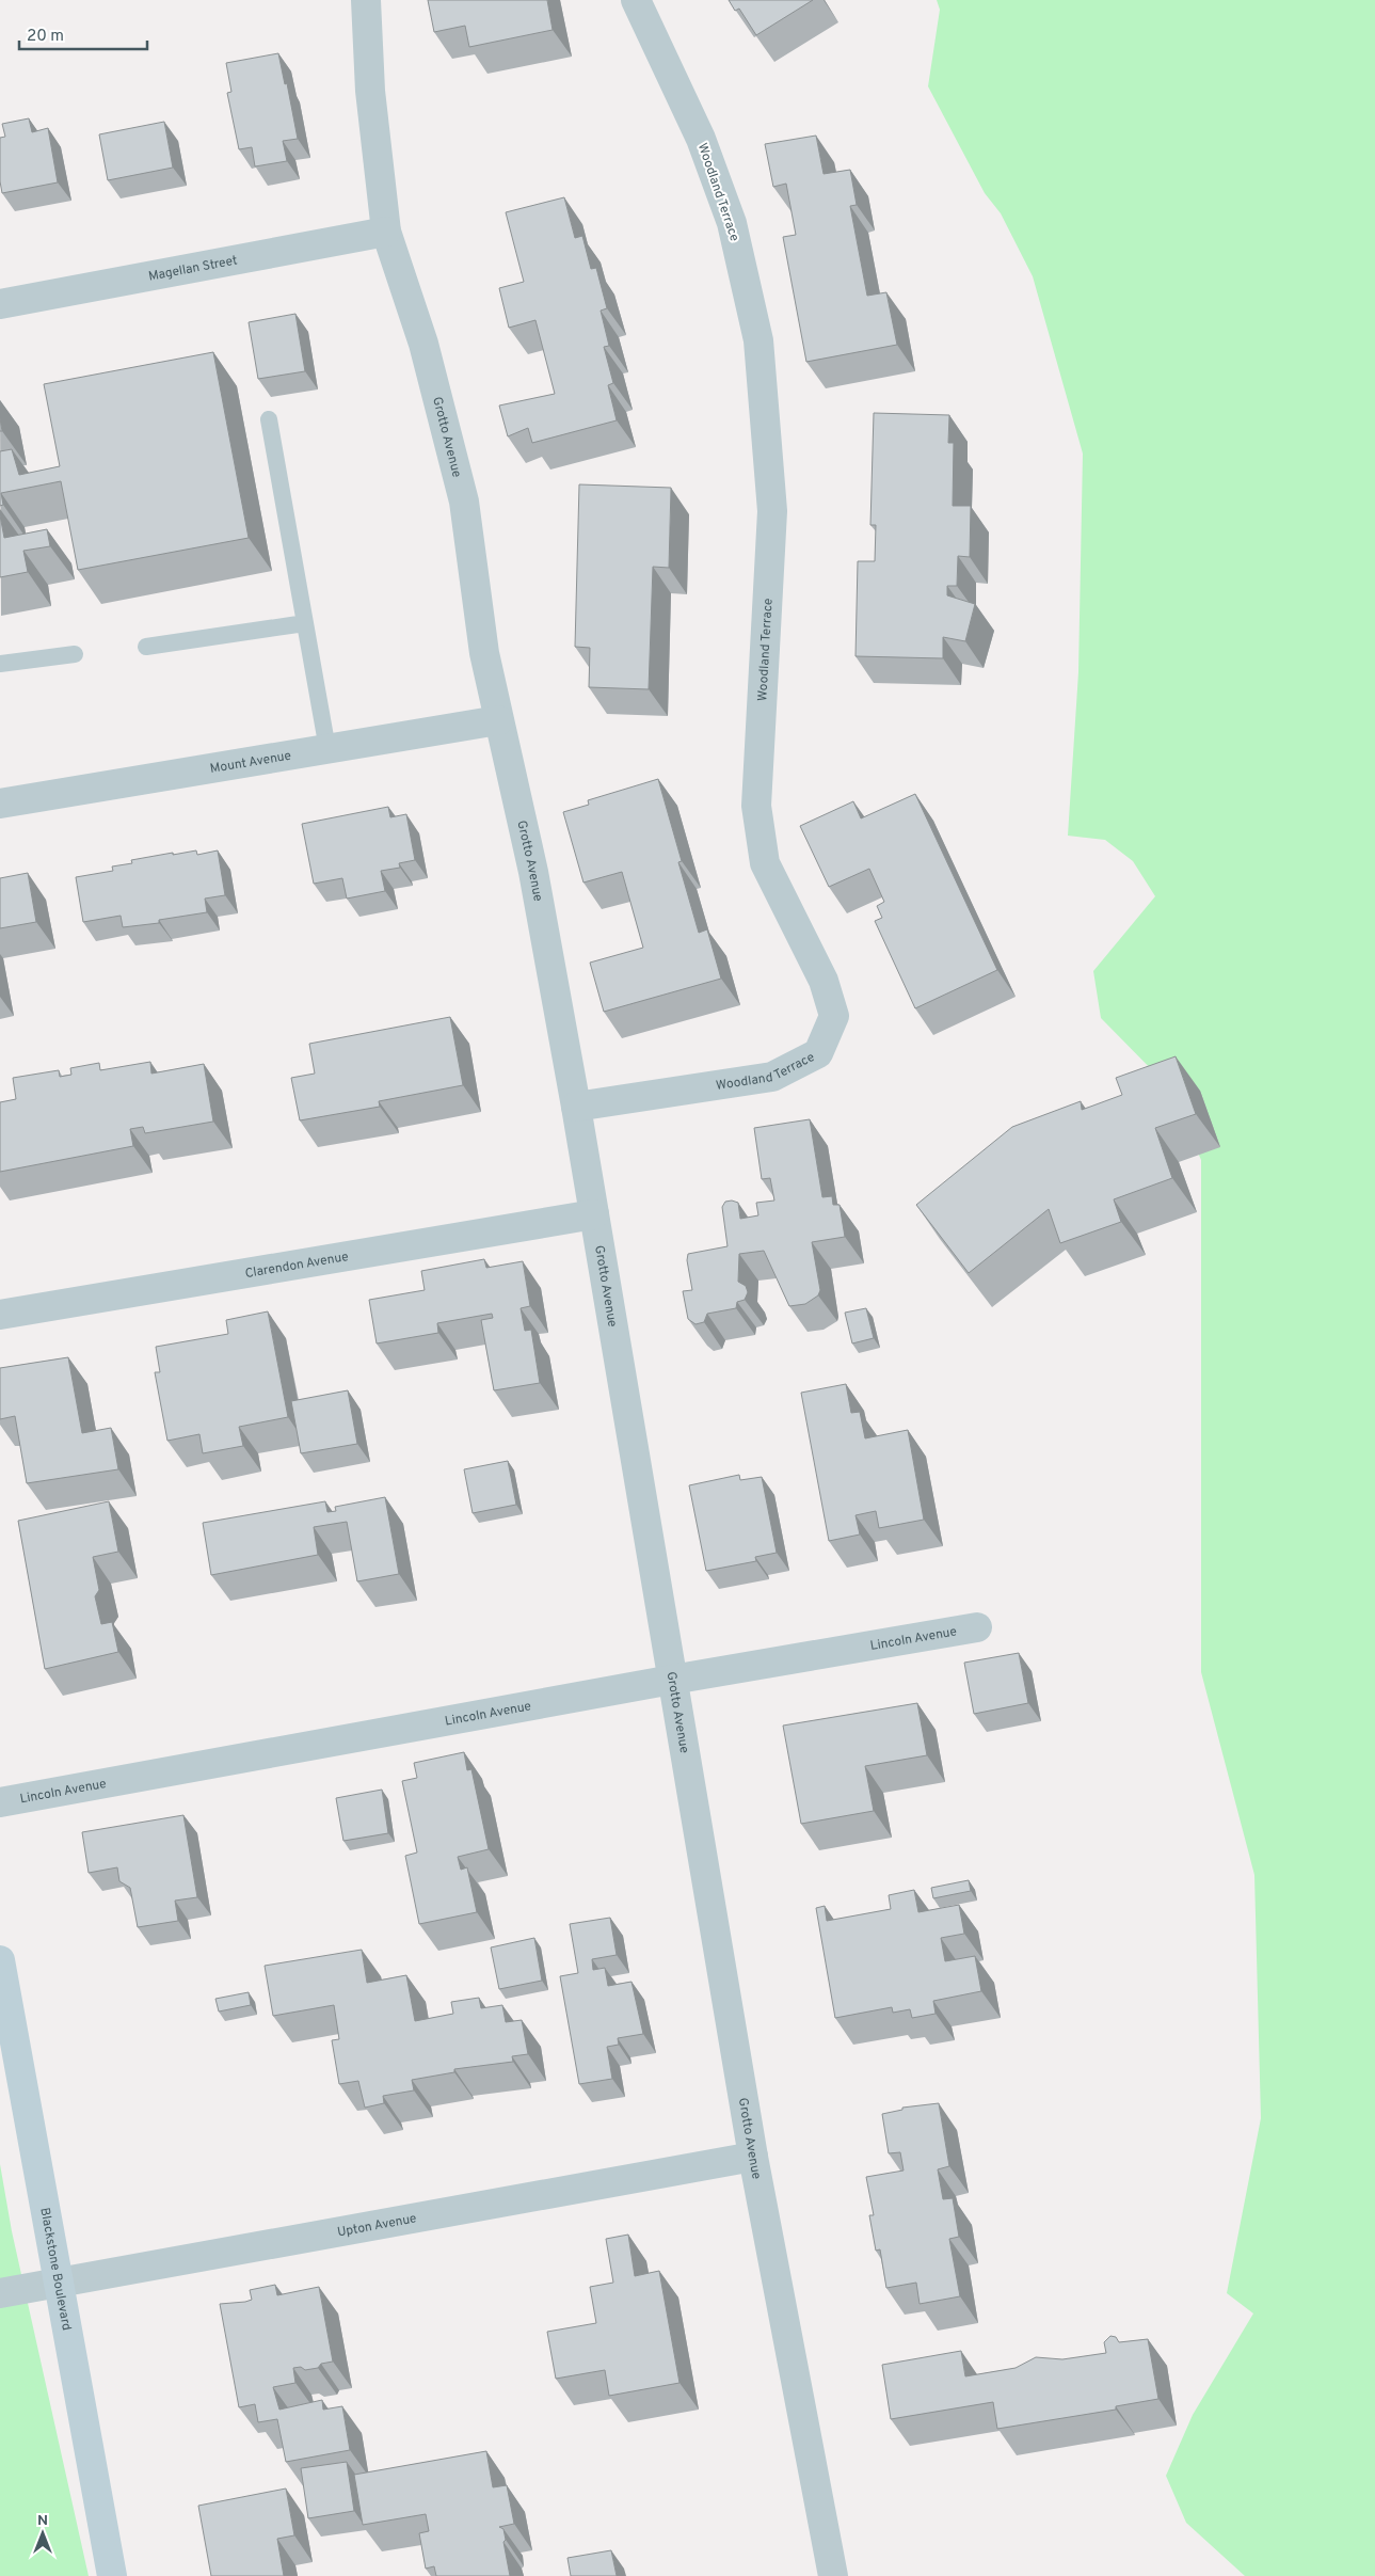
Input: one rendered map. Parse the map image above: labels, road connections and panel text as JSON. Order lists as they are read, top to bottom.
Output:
{
  "streets": {
    "main road": ["Blackstone Boulevard"],
    "street": [
      "Woodland Terrace",
      "Magellan Street",
      "Grotto Avenue",
      "Mount Avenue",
      "Clarendon Avenue",
      "Lincoln Avenue",
      "Upton Avenue"
    ]
  },
  "crossings": [
    ["Woodland Terrace", "Grotto Avenue"],
    ["Magellan Street", "Grotto Avenue"],
    ["Grotto Avenue", "Mount Avenue"],
    ["Grotto Avenue", "Clarendon Avenue"],
    ["Grotto Avenue", "Lincoln Avenue"],
    ["Grotto Avenue", "Upton Avenue"],
    ["Upton Avenue", "Blackstone Boulevard"]
  ],
  "scale_bar": "20 m",
  "north": "top"
}
